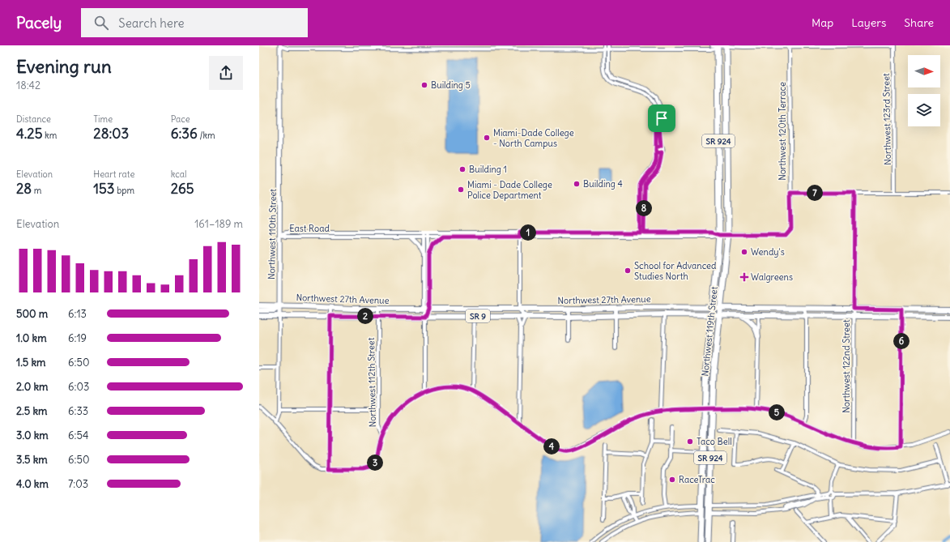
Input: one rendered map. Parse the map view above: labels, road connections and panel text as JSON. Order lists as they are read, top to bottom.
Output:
{
  "streets": {
    "highway": ["SR 924", "Northwest 119th Street"],
    "main road": ["Northwest 27th Avenue", "SR 9"],
    "street": [
      "Northwest 123rd Street",
      "Northwest 120th Terrace",
      "East Road",
      "Northwest 110th Street",
      "Northwest 122nd Street",
      "Northwest 112th Street"
    ]
  },
  "crossings": [
    ["Northwest 120th Terrace", "East Road"],
    ["East Road", "Northwest 110th Street"],
    ["East Road", "Northwest 119th Street"],
    ["Northwest 110th Street", "Northwest 27th Avenue"],
    ["Northwest 27th Avenue", "Northwest 119th Street"],
    ["Northwest 27th Avenue", "Northwest 122nd Street"],
    ["Northwest 27th Avenue", "Northwest 112th Street"]
  ],
  "places": {
    "other": [
      "Building 5",
      "Miami-Dade College - North Campus",
      "Building 1",
      "Building 4",
      "Miami - Dade College Police Department",
      "Wendy's",
      "School for Advanced Studies North",
      "Taco Bell",
      "RaceTrac"
    ],
    "health": ["Walgreens"]
  },
  "north": "right",
  "page": {
    "header": "Pacely",
    "search": "Search here",
    "nav": ["Map", "Layers", "Share"],
    "heading": ["Evening run", "18:42"],
    "stats": [
      ["Distance", "4.25 km"],
      ["Time", "28:03"],
      ["Pace", "6:36 /km"],
      ["Elevation", "28 m"],
      ["Heart rate", "153 bpm"],
      ["kcal", "265"]
    ],
    "pins": [
      "7",
      "8",
      "1",
      "2",
      "6",
      "5",
      "4",
      "3"
    ],
    "chart": ["Elevation", "161–189 m"],
    "list": [
      {
        "name": "500 m",
        "note": "6:13"
      },
      {
        "name": "1.0 km",
        "note": "6:19"
      },
      {
        "name": "1.5 km",
        "note": "6:50"
      },
      {
        "name": "2.0 km",
        "note": "6:03"
      },
      {
        "name": "2.5 km",
        "note": "6:33"
      },
      {
        "name": "3.0 km",
        "note": "6:54"
      },
      {
        "name": "3.5 km",
        "note": "6:50"
      },
      {
        "name": "4.0 km",
        "note": "7:03"
      }
    ]
  }
}
